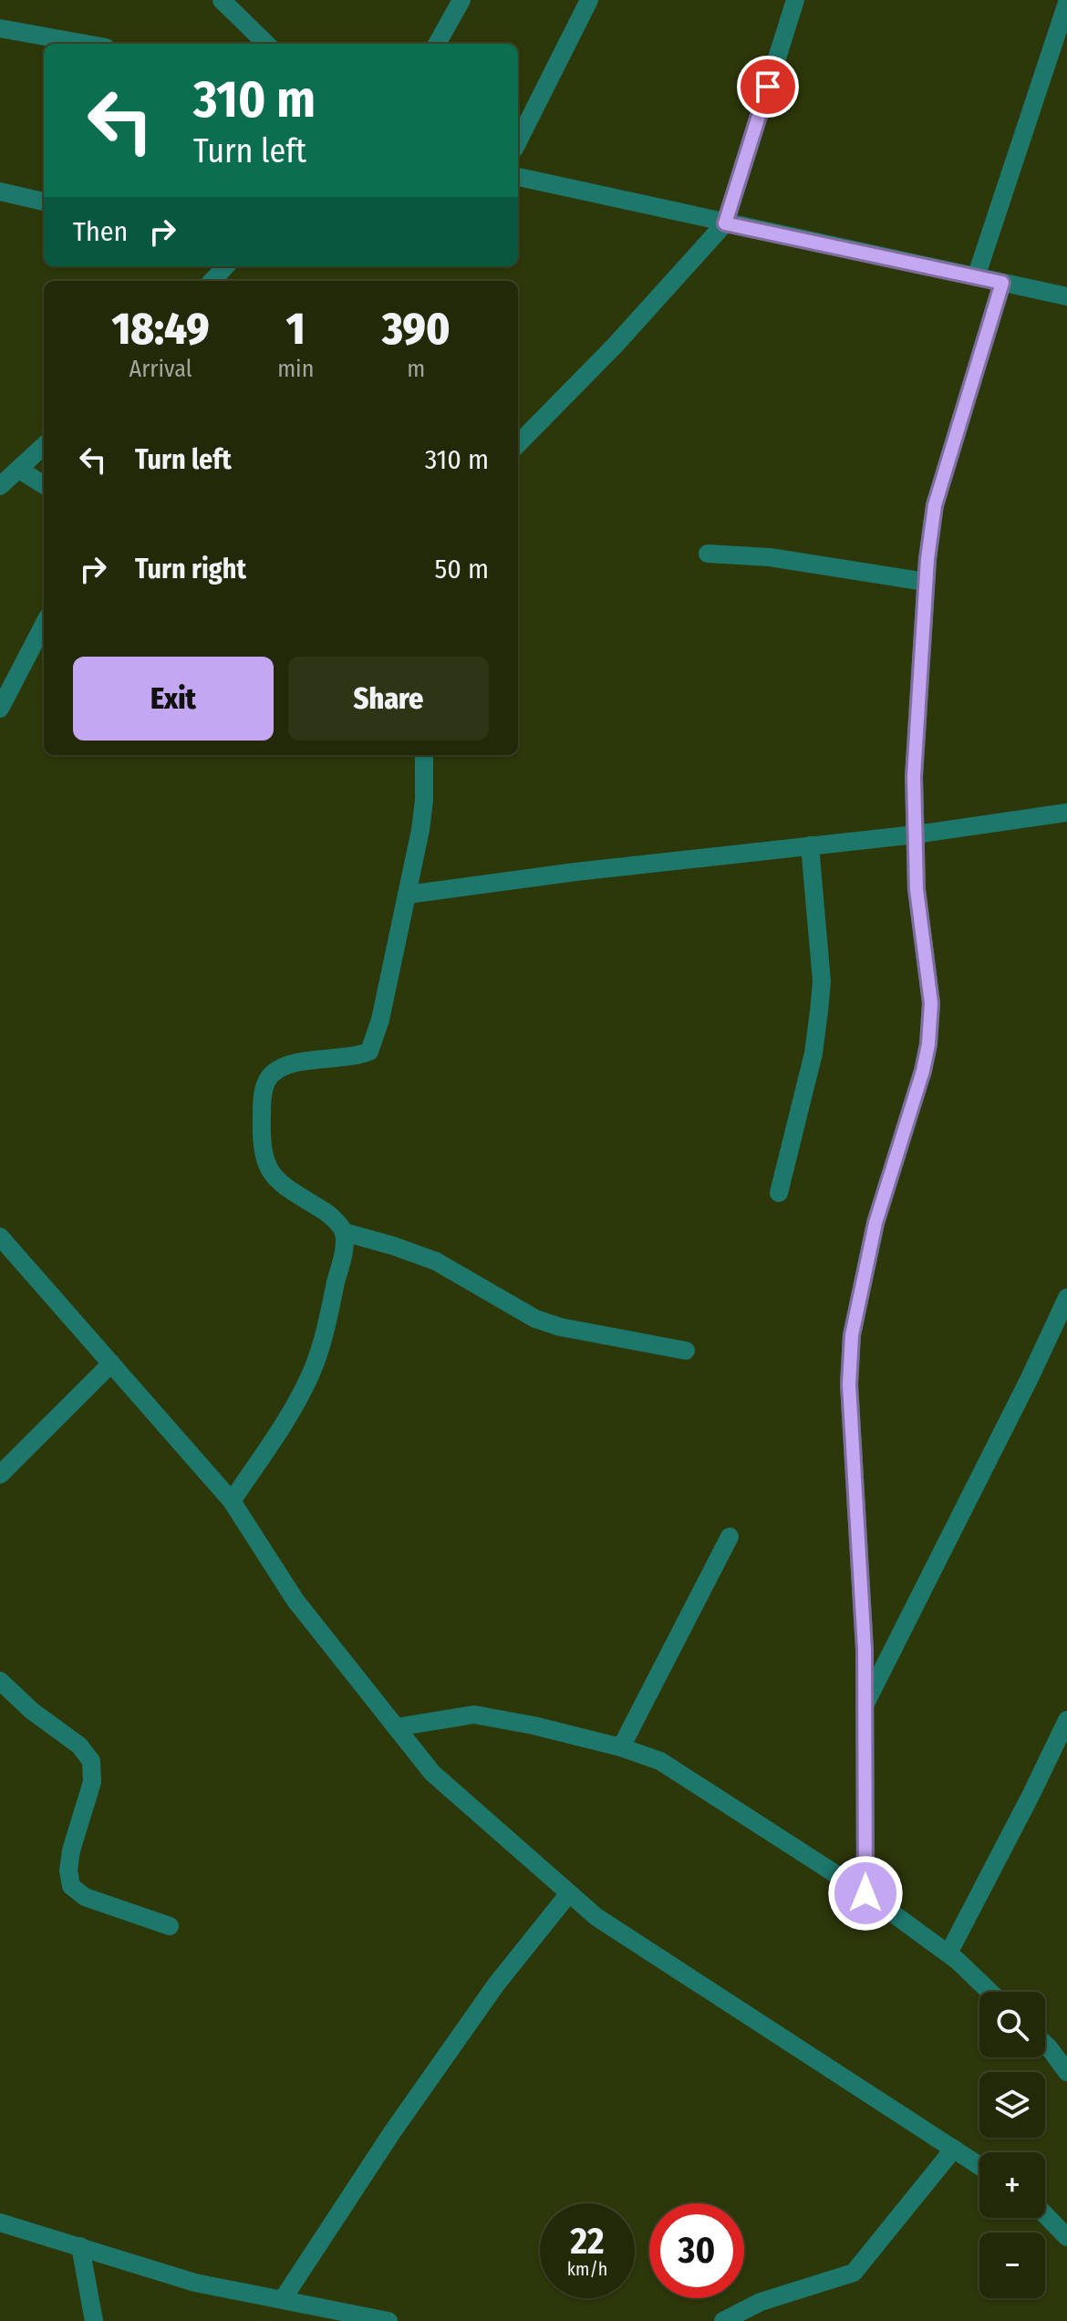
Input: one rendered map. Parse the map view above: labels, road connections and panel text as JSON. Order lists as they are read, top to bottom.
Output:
{
  "page": {
    "turn": ["310 m", "Turn left"],
    "then": "Then",
    "eta": [
      "18:49",
      "Arrival",
      "1",
      "min",
      "390",
      "m"
    ],
    "list": [
      {
        "name": "Turn left",
        "value": "310 m"
      },
      {
        "name": "Turn right",
        "value": "50 m"
      }
    ],
    "buttons": ["Exit", "Share"],
    "map_buttons": ["+", "−"],
    "speed": "22 km/h",
    "limit": "30"
  }
}
